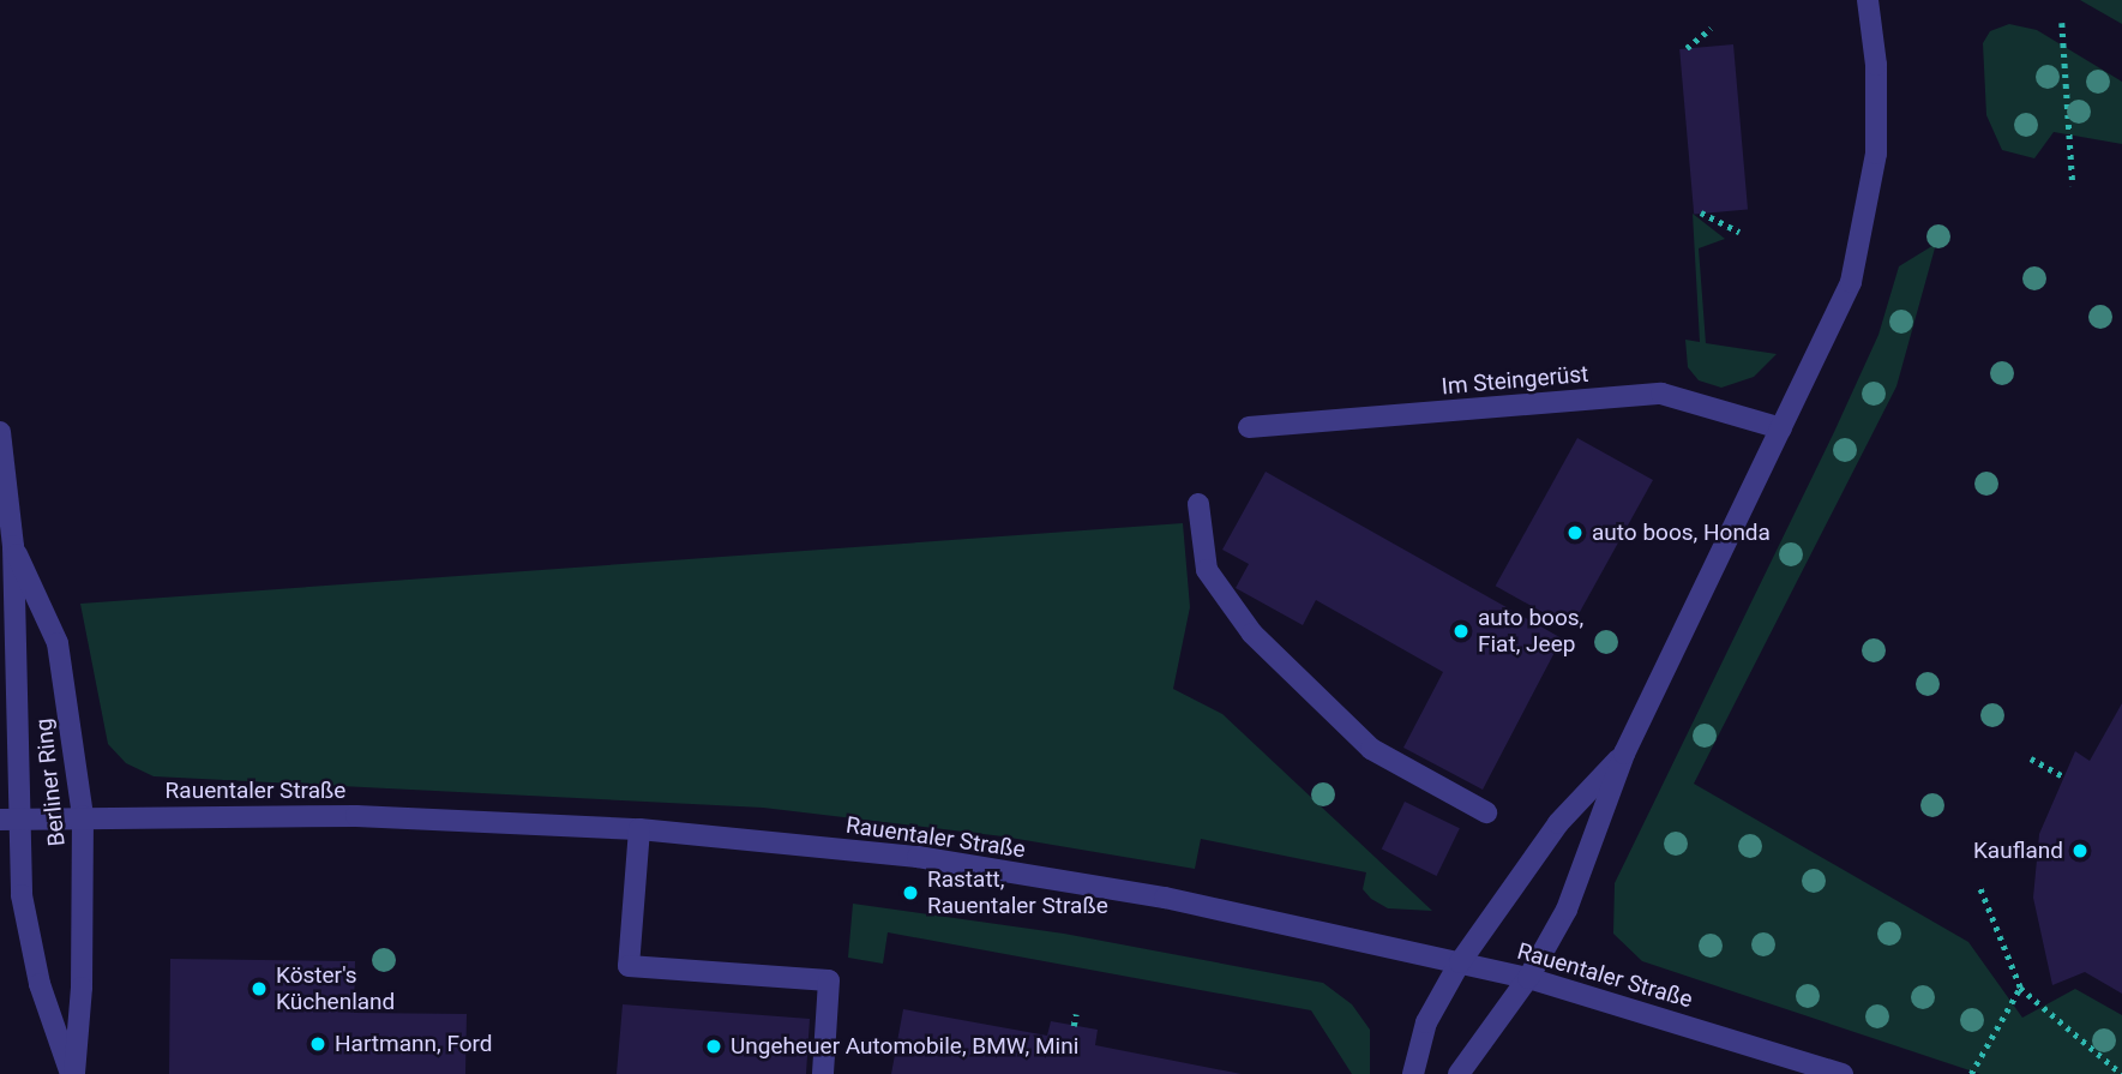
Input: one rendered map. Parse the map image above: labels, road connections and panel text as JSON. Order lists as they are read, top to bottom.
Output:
{
  "streets": {
    "street": ["Im Steingerüst", "Berliner Ring", "Rauentaler Straße"]
  },
  "crossings": [
    ["Berliner Ring", "Rauentaler Straße"]
  ],
  "places": [
    "auto boos, Honda",
    "auto boos, Fiat, Jeep",
    "Kaufland",
    "Rastatt, Rauentaler Straße",
    "Köster's Küchenland",
    "Hartmann, Ford",
    "Ungeheuer Automobile, BMW, Mini"
  ]
}
